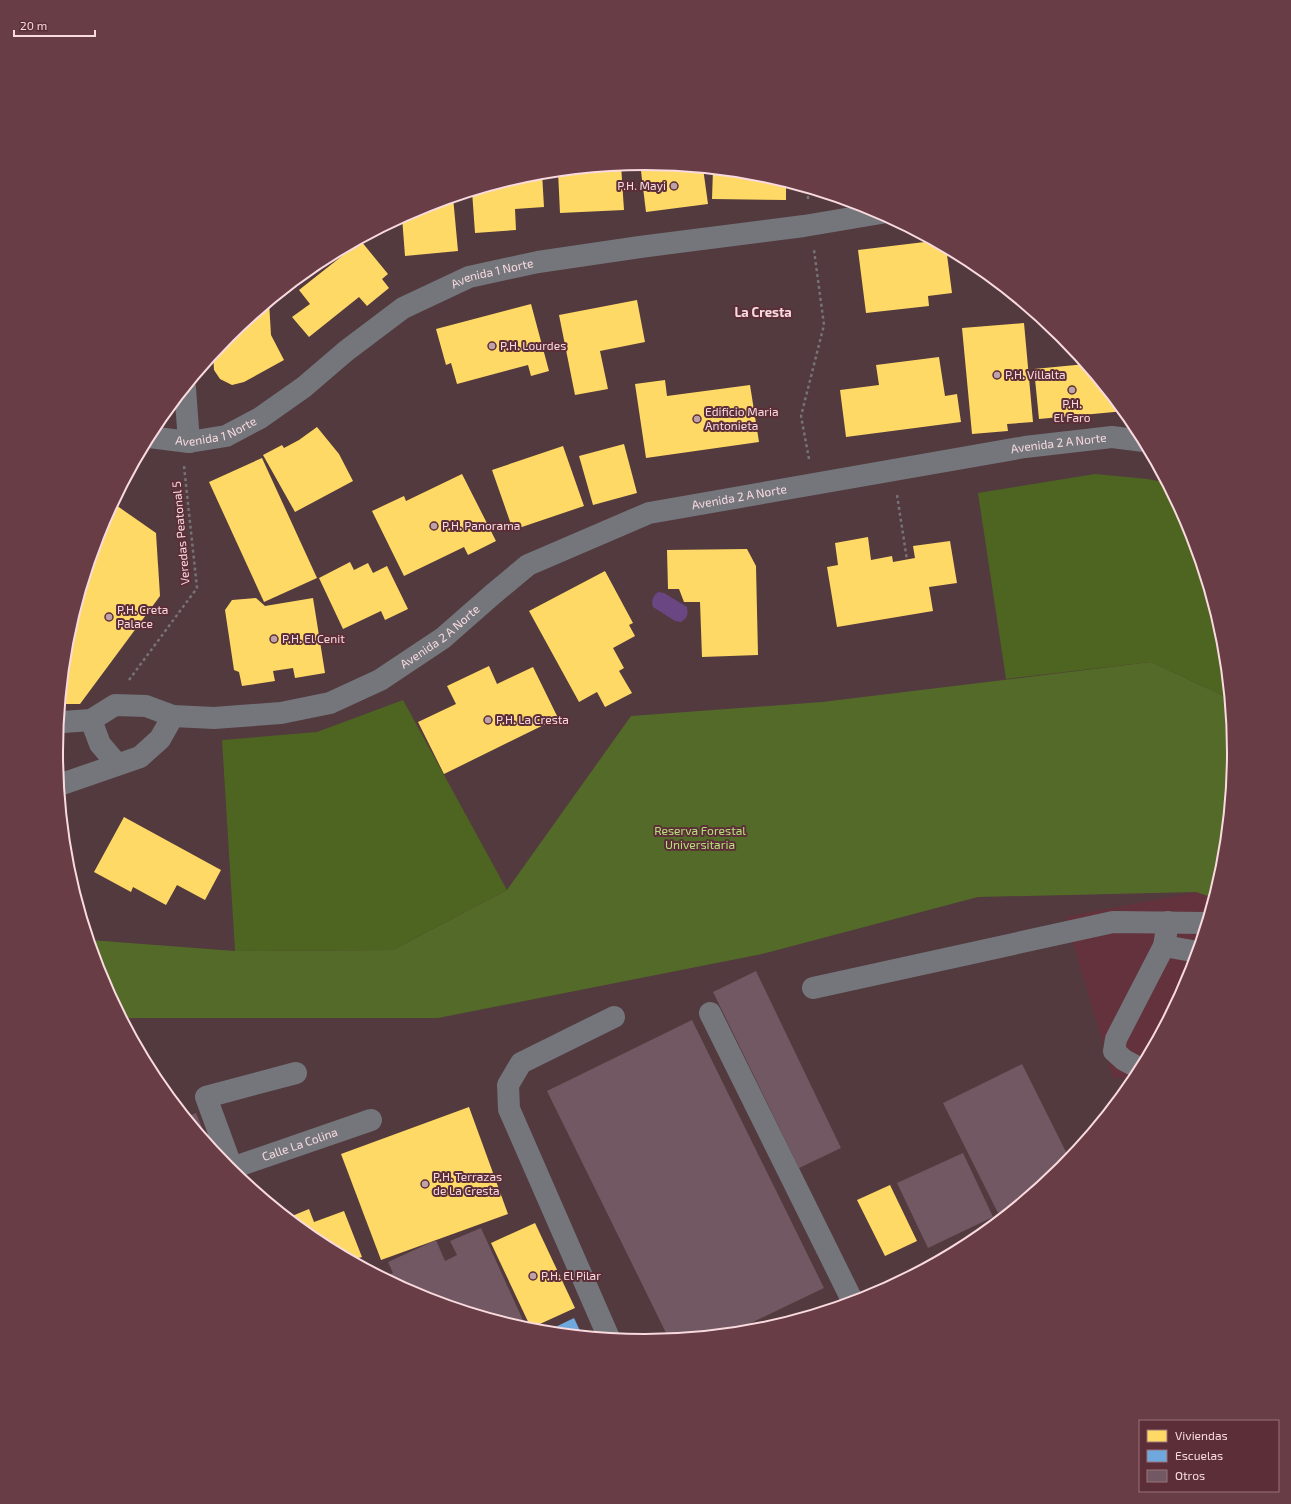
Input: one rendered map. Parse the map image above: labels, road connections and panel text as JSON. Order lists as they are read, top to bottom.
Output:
{
  "streets": {
    "street": ["Avenida 1 Norte", "Avenida 2 A Norte", "Calle La Colina"],
    "path": ["Veredas Peatonal 5"]
  },
  "crossings": [
    ["Avenida 1 Norte", "Veredas Peatonal 5"]
  ],
  "districts": ["La Cresta"],
  "parks": ["Reserva Forestal Universitaria"],
  "places": [
    "P.H. Mayi",
    "P.H. Lourdes",
    "P.H. Villalta",
    "P.H. El Faro",
    "Edificio Maria Antonieta",
    "P.H. Panorama",
    "P.H. Creta Palace",
    "P.H. El Cenit",
    "P.H. La Cresta",
    "P.H. Terrazas de La Cresta",
    "P.H. El Pilar"
  ],
  "legend": ["Viviendas", "Escuelas", "Otros"],
  "scale_bar": "20 m"
}
